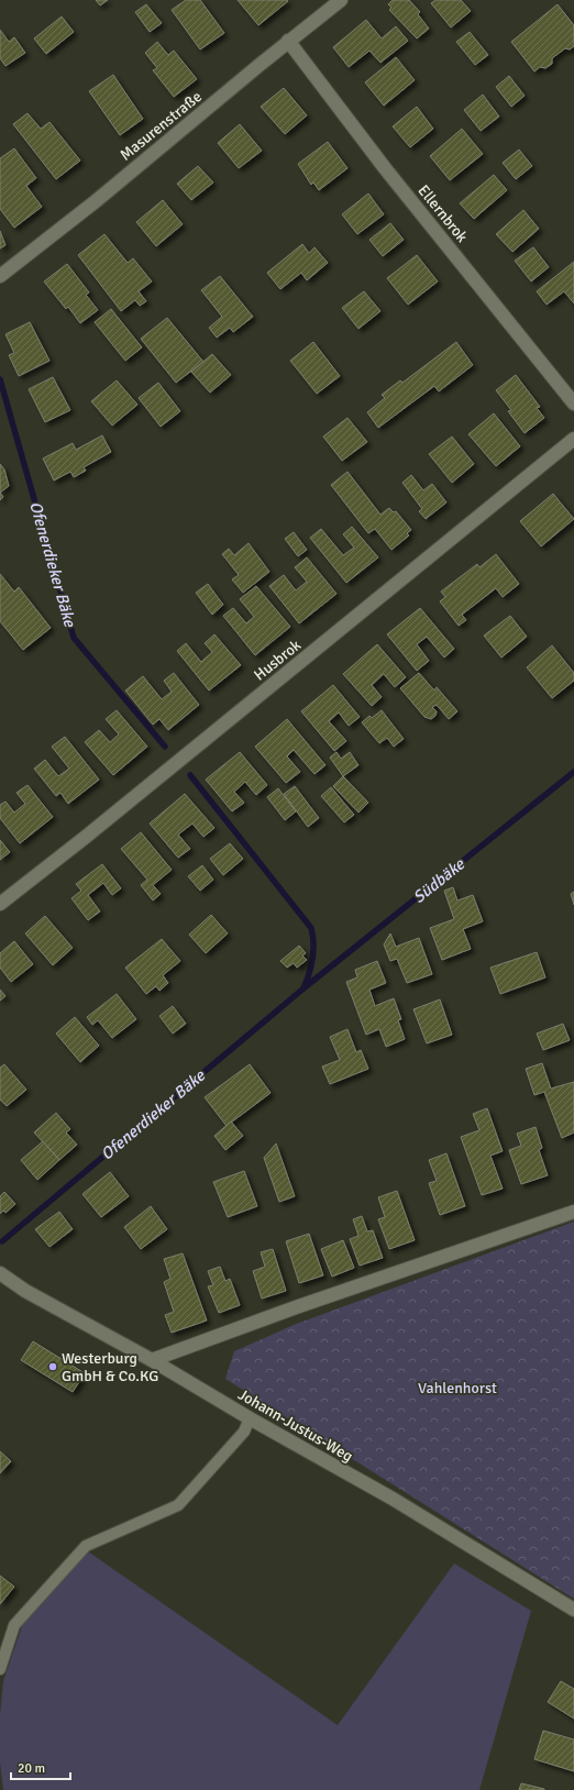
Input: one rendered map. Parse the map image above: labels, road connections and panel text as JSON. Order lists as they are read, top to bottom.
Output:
{
  "streets": {
    "street": [
      "Masurenstraße",
      "Ellernbrok",
      "Husbrok",
      "Johann-Justus-Weg"
    ]
  },
  "crossings": [
    ["Masurenstraße", "Ellernbrok"]
  ],
  "water": ["Ofenerdieker Bäke", "Südbäke"],
  "parks": ["Vahlenhorst"],
  "places": ["Westerburg GmbH & Co.KG"],
  "scale_bar": "20 m"
}
